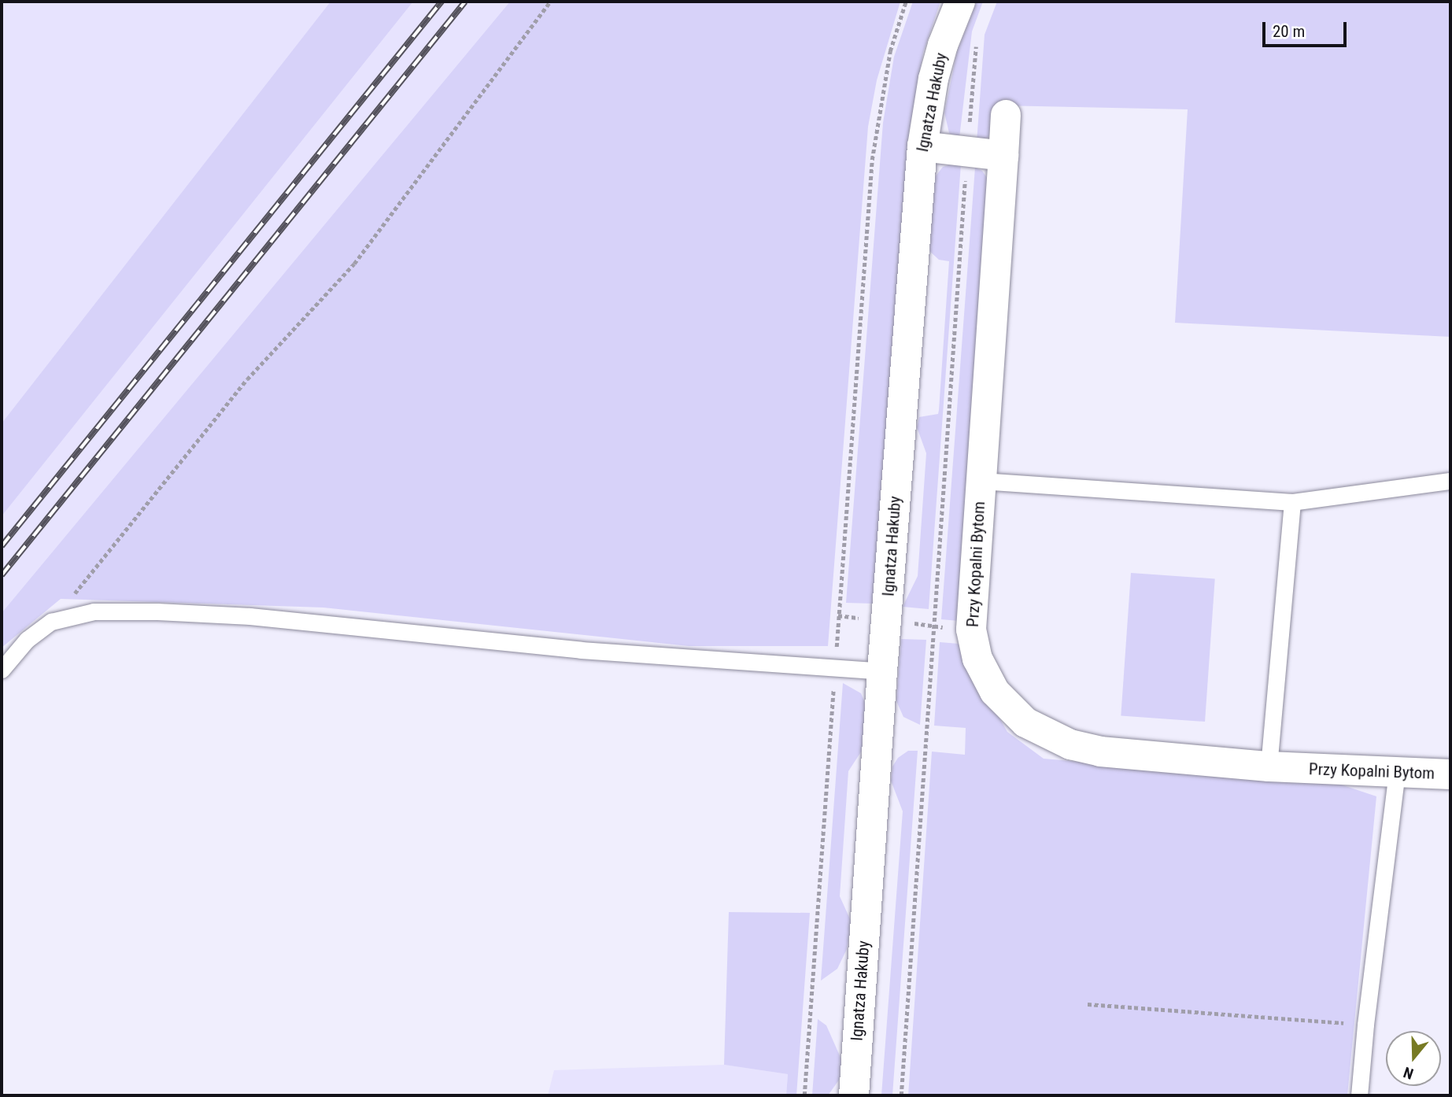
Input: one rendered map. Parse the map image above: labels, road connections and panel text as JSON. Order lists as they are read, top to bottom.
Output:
{
  "streets": {
    "street": ["Ignatza Hakuby", "Przy Kopalni Bytom"]
  },
  "scale_bar": "20 m",
  "north": "bottom"
}
